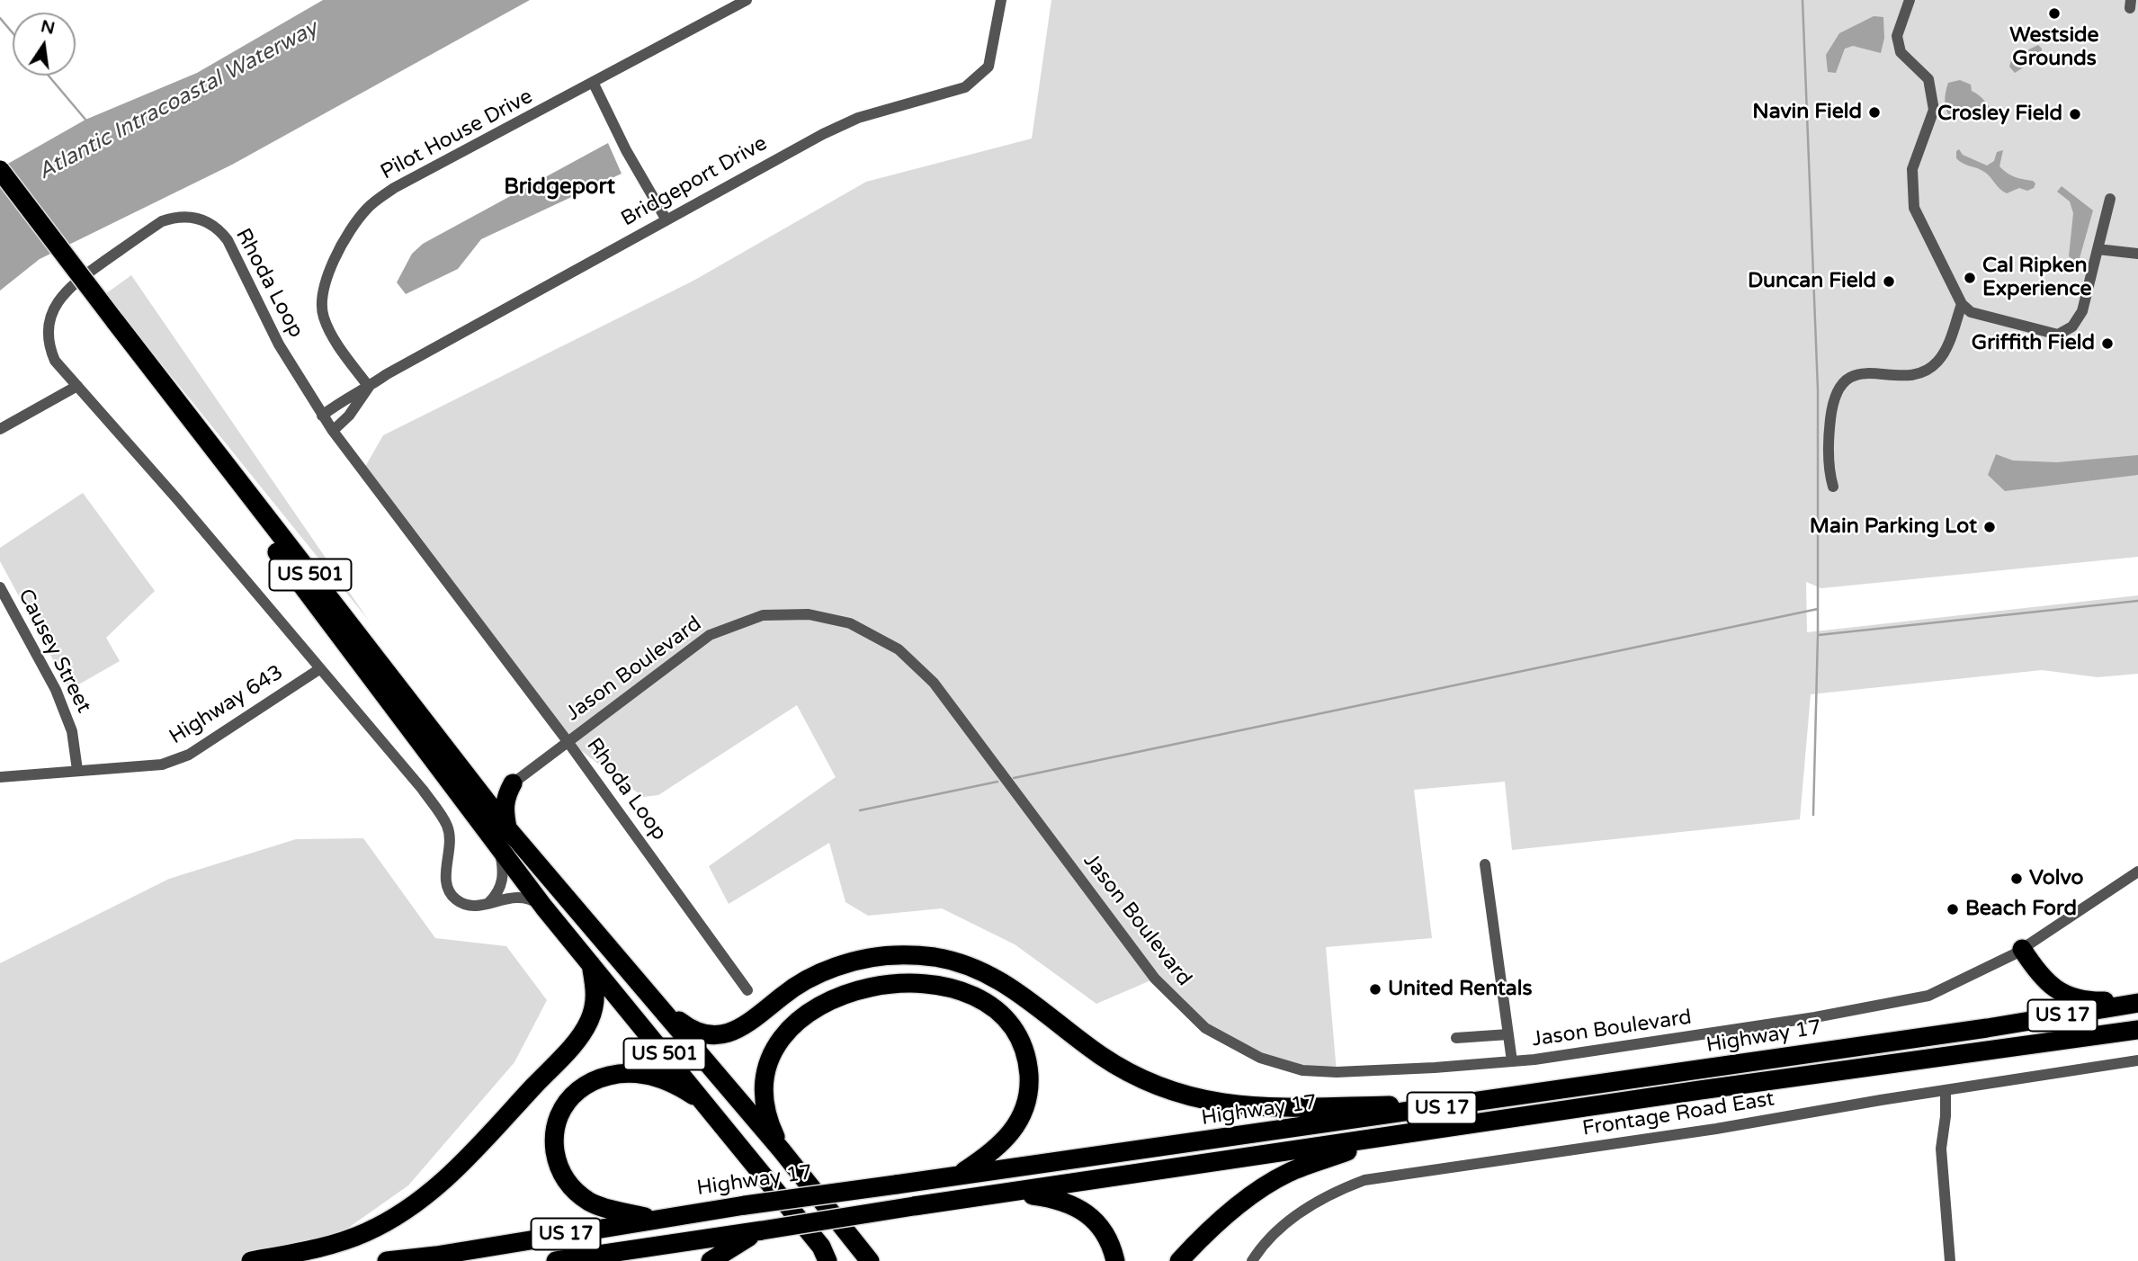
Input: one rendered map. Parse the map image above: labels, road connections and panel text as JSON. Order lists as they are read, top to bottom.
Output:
{
  "streets": {
    "highway": ["US 501", "US 17", "Highway 17"],
    "street": [
      "Pilot House Drive",
      "Bridgeport Drive",
      "Rhoda Loop",
      "Causey Street",
      "Jason Boulevard",
      "Highway 643",
      "Frontage Road East"
    ]
  },
  "crossings": [
    ["Pilot House Drive", "Bridgeport Drive"],
    ["Bridgeport Drive", "Rhoda Loop"],
    ["Rhoda Loop", "Jason Boulevard"],
    ["Rhoda Loop", "Highway 643"],
    ["Causey Street", "Highway 643"]
  ],
  "districts": ["Bridgeport"],
  "water": ["Atlantic Intracoastal Waterway"],
  "places": [
    "Westside Grounds",
    "Navin Field",
    "Crosley Field",
    "Cal Ripken Experience",
    "Duncan Field",
    "Griffith Field",
    "Main Parking Lot",
    "Volvo",
    "Beach Ford",
    "United Rentals"
  ],
  "north": "top"
}
